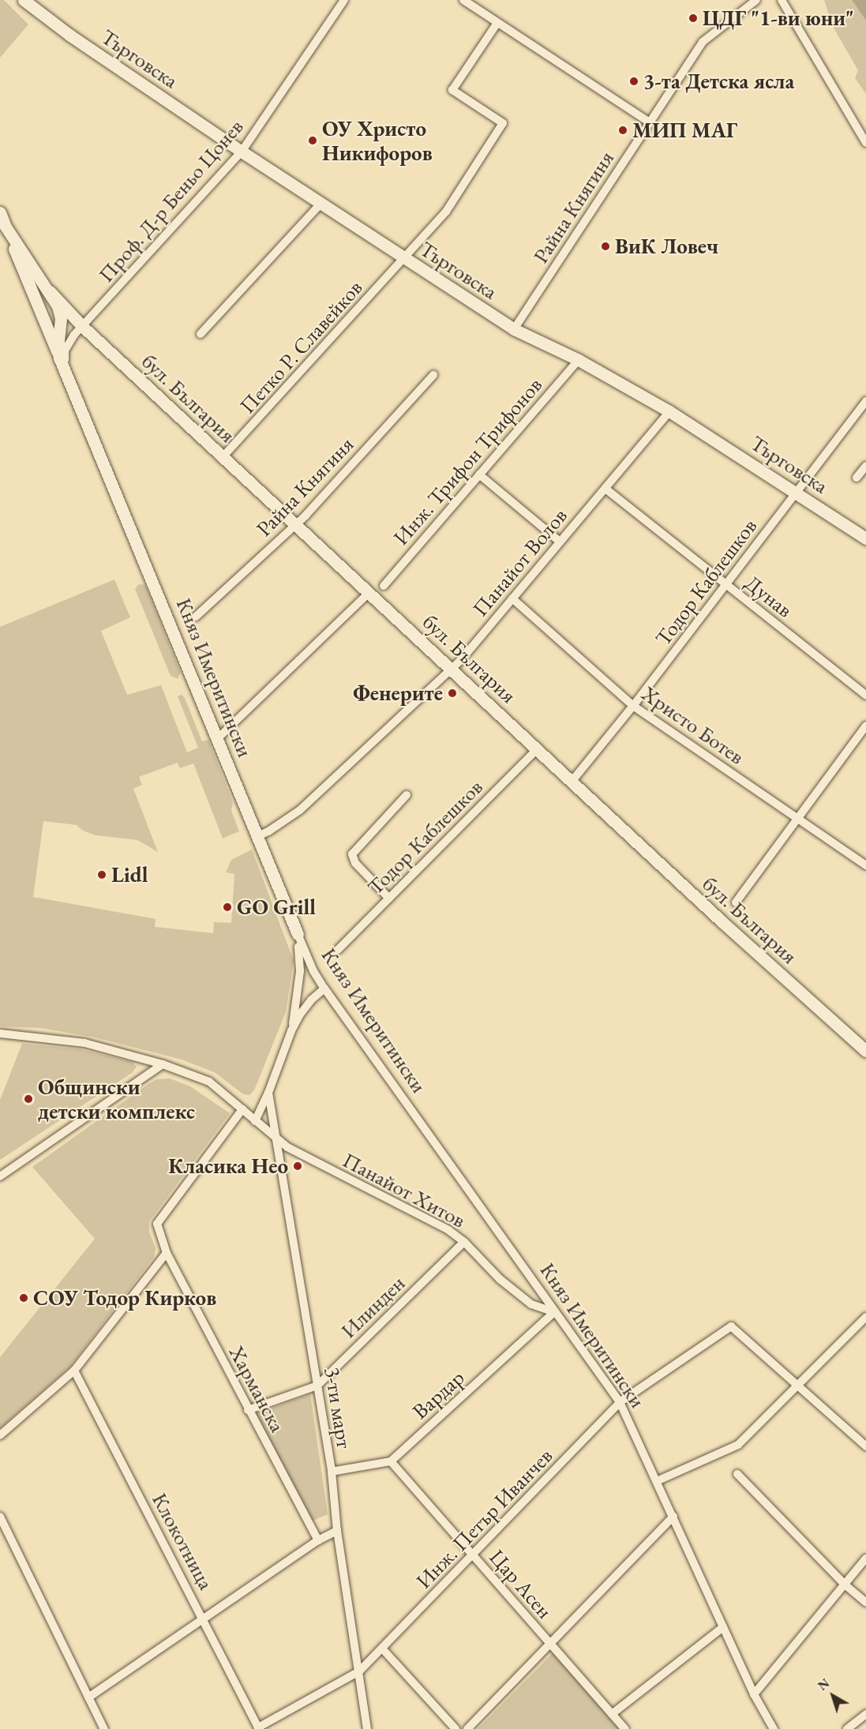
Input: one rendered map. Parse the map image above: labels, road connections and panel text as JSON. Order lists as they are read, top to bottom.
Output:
{
  "streets": {
    "street": [
      "Търговска",
      "Проф. Д-р Беньо Цонев",
      "Райна Княгиня",
      "Петко Р. Славейков",
      "бул. България",
      "Инж. Трифон Трифонов",
      "Панайот Волов",
      "Тодор Каблешков",
      "Дунав",
      "Княз Имеритински",
      "Христо Ботев",
      "Панайот Хитов",
      "Илинден",
      "Харманска",
      "Вардар",
      "3-ти март",
      "Инж. Петър Иванчев",
      "Клокотница",
      "Цар Асен"
    ]
  },
  "crossings": [
    ["Търговска", "Проф. Д-р Беньо Цонев"],
    ["Търговска", "Райна Княгиня"],
    ["Търговска", "Петко Р. Славейков"],
    ["Търговска", "Инж. Трифон Трифонов"],
    ["Търговска", "Панайот Волов"],
    ["Търговска", "Тодор Каблешков"],
    ["Проф. Д-р Беньо Цонев", "бул. България"],
    ["Проф. Д-р Беньо Цонев", "Княз Имеритински"],
    ["Райна Княгиня", "бул. България"],
    ["Петко Р. Славейков", "бул. България"],
    ["бул. България", "Панайот Волов"],
    ["бул. България", "Тодор Каблешков"],
    ["бул. България", "Княз Имеритински"],
    ["Панайот Волов", "Дунав"],
    ["Панайот Волов", "Княз Имеритински"],
    ["Панайот Волов", "Христо Ботев"],
    ["Тодор Каблешков", "Дунав"],
    ["Тодор Каблешков", "Христо Ботев"],
    ["Княз Имеритински", "Панайот Хитов"],
    ["Княз Имеритински", "Вардар"],
    ["Княз Имеритински", "Инж. Петър Иванчев"],
    ["Панайот Хитов", "Илинден"],
    ["Панайот Хитов", "Вардар"],
    ["Панайот Хитов", "3-ти март"],
    ["Илинден", "Харманска"],
    ["Илинден", "3-ти март"],
    ["Вардар", "Цар Асен"],
    ["3-ти март", "Инж. Петър Иванчев"],
    ["Инж. Петър Иванчев", "Клокотница"],
    ["Инж. Петър Иванчев", "Цар Асен"]
  ],
  "places": [
    "ЦДГ \"1-ви юни\"",
    "3-та Детска ясла",
    "МИП МАГ",
    "ОУ Христо Никифоров",
    "ВиК Ловеч",
    "Фенерите",
    "Lidl",
    "GO Grill",
    "Общински детски комплекс",
    "Класика Нео",
    "СОУ Тодор Кирков"
  ],
  "north": "top left"
}
